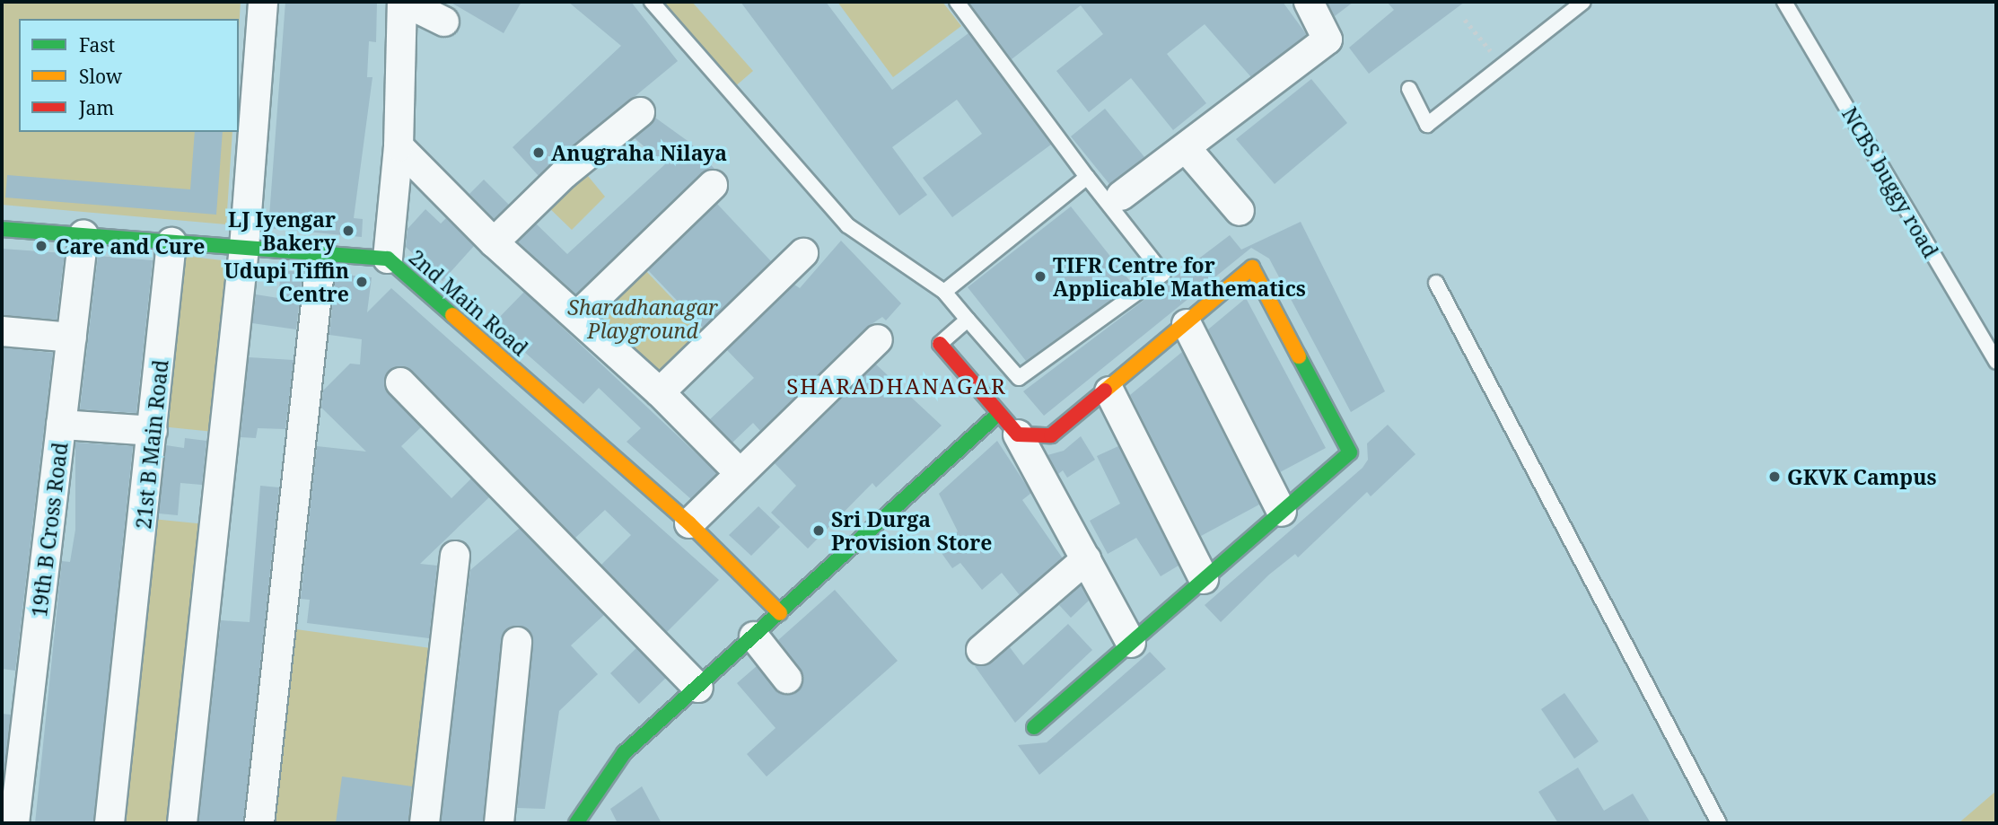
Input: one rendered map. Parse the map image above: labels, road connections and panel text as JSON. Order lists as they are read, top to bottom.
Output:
{
  "streets": {
    "street": ["2nd Main Road", "21st B Main Road", "19th B Cross Road"],
    "lane": ["NCBS buggy road"]
  },
  "crossings": [
    ["2nd Main Road", "21st B Main Road"],
    ["2nd Main Road", "19th B Cross Road"]
  ],
  "districts": ["SHARADHANAGAR"],
  "parks": ["Sharadhanagar Playground"],
  "places": [
    "Anugraha Nilaya",
    "LJ Iyengar Bakery",
    "Care and Cure",
    "TIFR Centre for Applicable Mathematics",
    "Udupi Tiffin Centre",
    "GKVK Campus",
    "Sri Durga Provision Store"
  ],
  "legend": ["Fast", "Slow", "Jam"]
}
